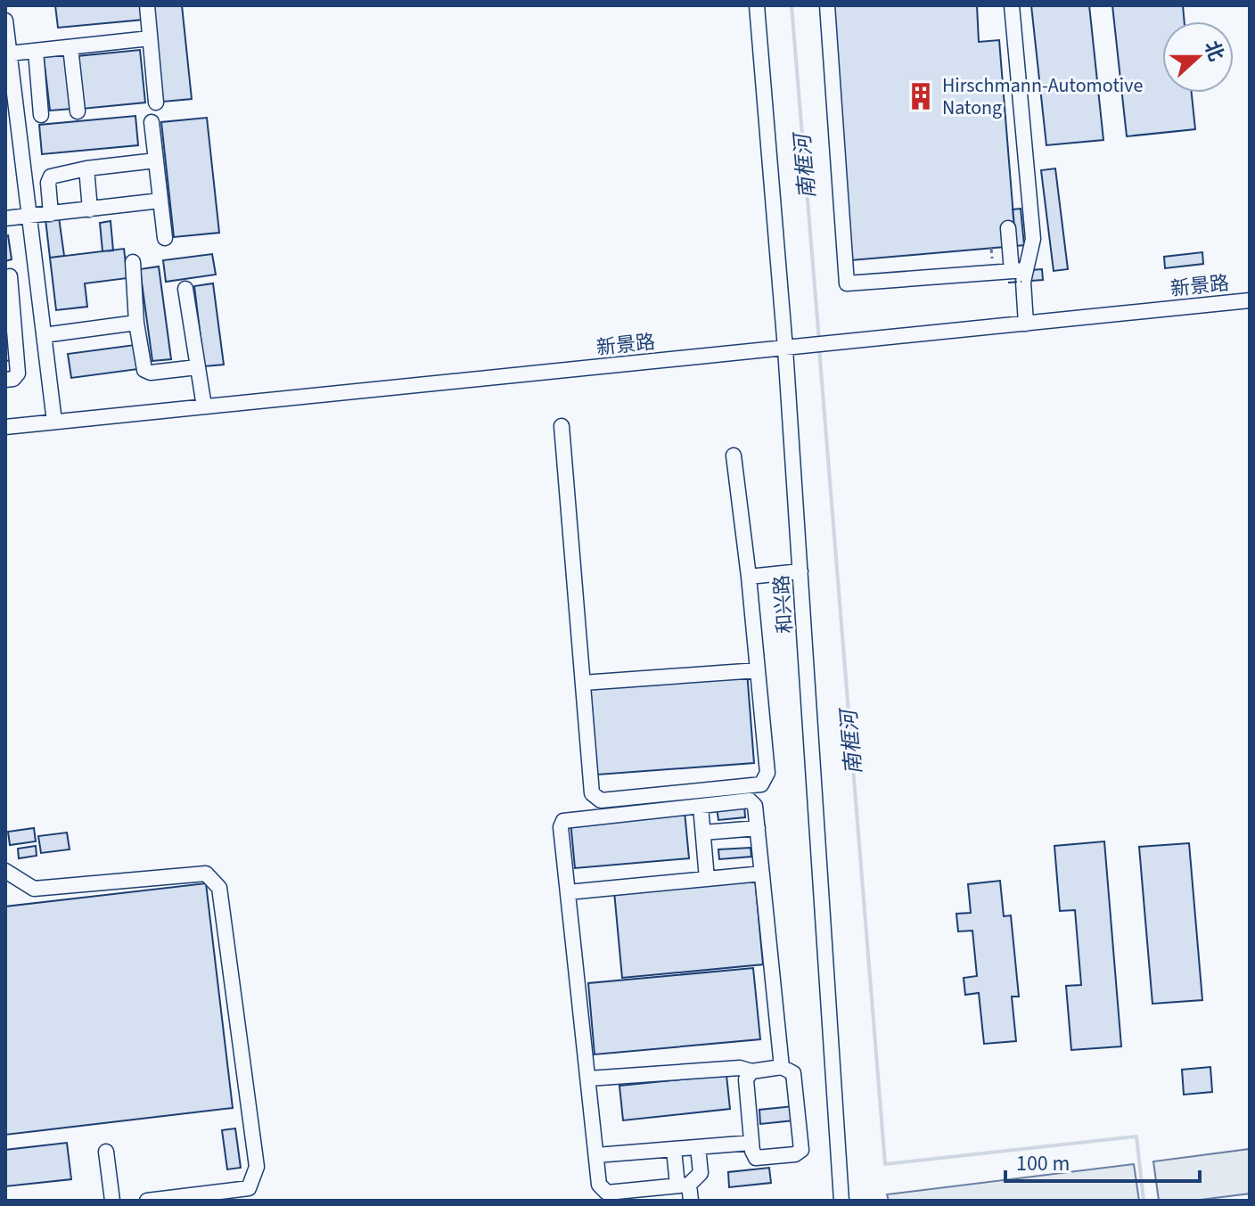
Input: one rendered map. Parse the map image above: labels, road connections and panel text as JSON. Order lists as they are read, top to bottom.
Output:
{
  "streets": {
    "street": ["新景路", "和兴路"]
  },
  "crossings": [
    ["新景路", "和兴路"]
  ],
  "water": ["南框河"],
  "places": {
    "building": ["Hirschmann-Automotive Natong"]
  },
  "scale_bar": "100 m",
  "north": "right"
}
